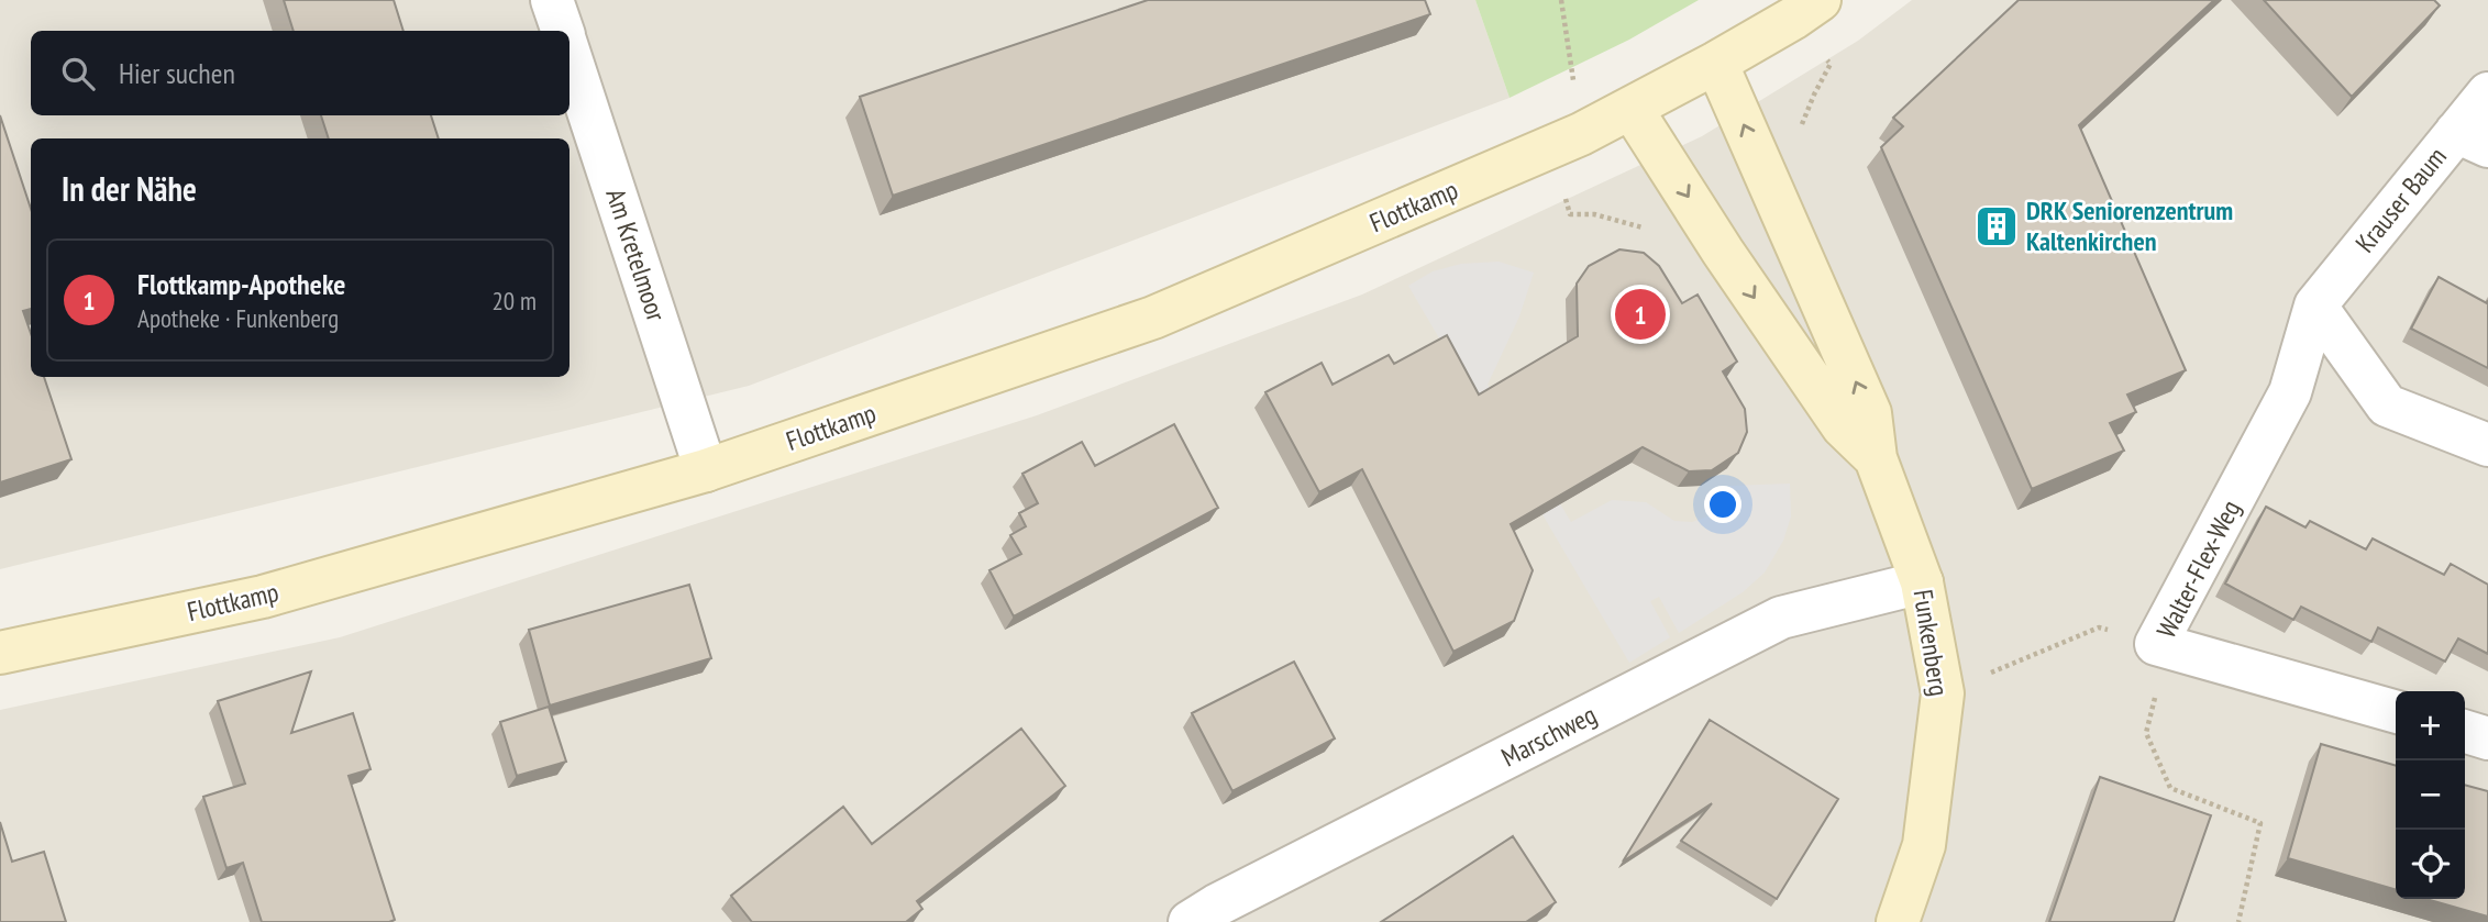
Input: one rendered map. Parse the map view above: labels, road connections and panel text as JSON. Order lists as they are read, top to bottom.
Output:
{
  "streets": {
    "street": [
      "Krauser Baum",
      "Flottkamp",
      "Am Kretelmoor",
      "Walter-Flex-Weg",
      "Funkenberg",
      "Marschweg"
    ]
  },
  "crossings": [
    ["Krauser Baum", "Walter-Flex-Weg"],
    ["Flottkamp", "Am Kretelmoor"],
    ["Flottkamp", "Funkenberg"],
    ["Funkenberg", "Marschweg"]
  ],
  "places": {
    "building": ["DRK Seniorenzentrum Kaltenkirchen"]
  },
  "page": {
    "search": "Hier suchen",
    "heading": "In der Nähe",
    "list": [
      {
        "mark": "1",
        "name": "Flottkamp-Apotheke",
        "note": "Apotheke · Funkenberg",
        "value": "20 m"
      }
    ],
    "pins": "1",
    "map_buttons": ["+", "−"]
  }
}
